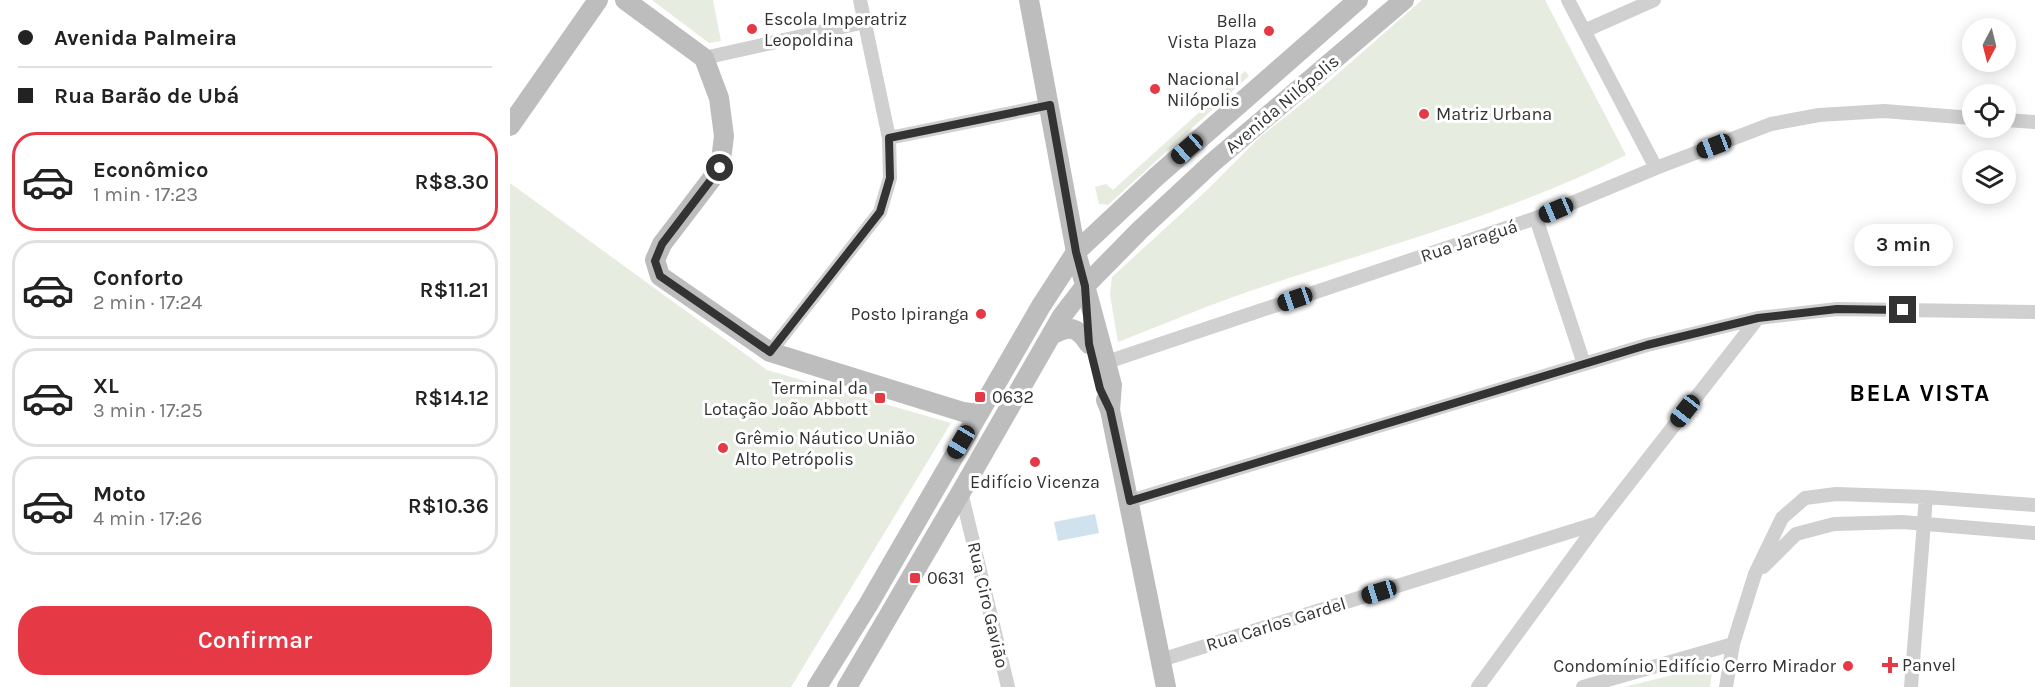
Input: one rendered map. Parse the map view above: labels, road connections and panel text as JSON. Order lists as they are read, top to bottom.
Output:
{
  "streets": {
    "main road": ["Avenida Nilópolis"],
    "street": ["Rua Jaraguá", "Rua Ciro Gavião", "Rua Carlos Gardel"]
  },
  "crossings": [
    ["Avenida Nilópolis", "Rua Ciro Gavião"]
  ],
  "districts": ["BELA VISTA"],
  "places": {
    "other": [
      "Escola Imperatriz Leopoldina",
      "Bella Vista Plaza",
      "Nacional Nilópolis",
      "Matriz Urbana",
      "Posto Ipiranga",
      "Grêmio Náutico União Alto Petrópolis",
      "Edifício Vicenza",
      "Condomínio Edifício Cerro Mirador"
    ],
    "transit": ["0632", "Terminal da Lotação João Abbott", "0631"],
    "health": ["Panvel"]
  },
  "north": "bottom",
  "page": {
    "banner": ["Avenida Palmeira", "Rua Barão de Ubá"],
    "list": [
      {
        "name": "Econômico",
        "note": "1 min · 17:23",
        "value": "R$8.30"
      },
      {
        "name": "Conforto",
        "note": "2 min · 17:24",
        "value": "R$11.21"
      },
      {
        "name": "XL",
        "note": "3 min · 17:25",
        "value": "R$14.12"
      },
      {
        "name": "Moto",
        "note": "4 min · 17:26",
        "value": "R$10.36"
      }
    ],
    "bubble": "3 min",
    "buttons": "Confirmar"
  }
}
